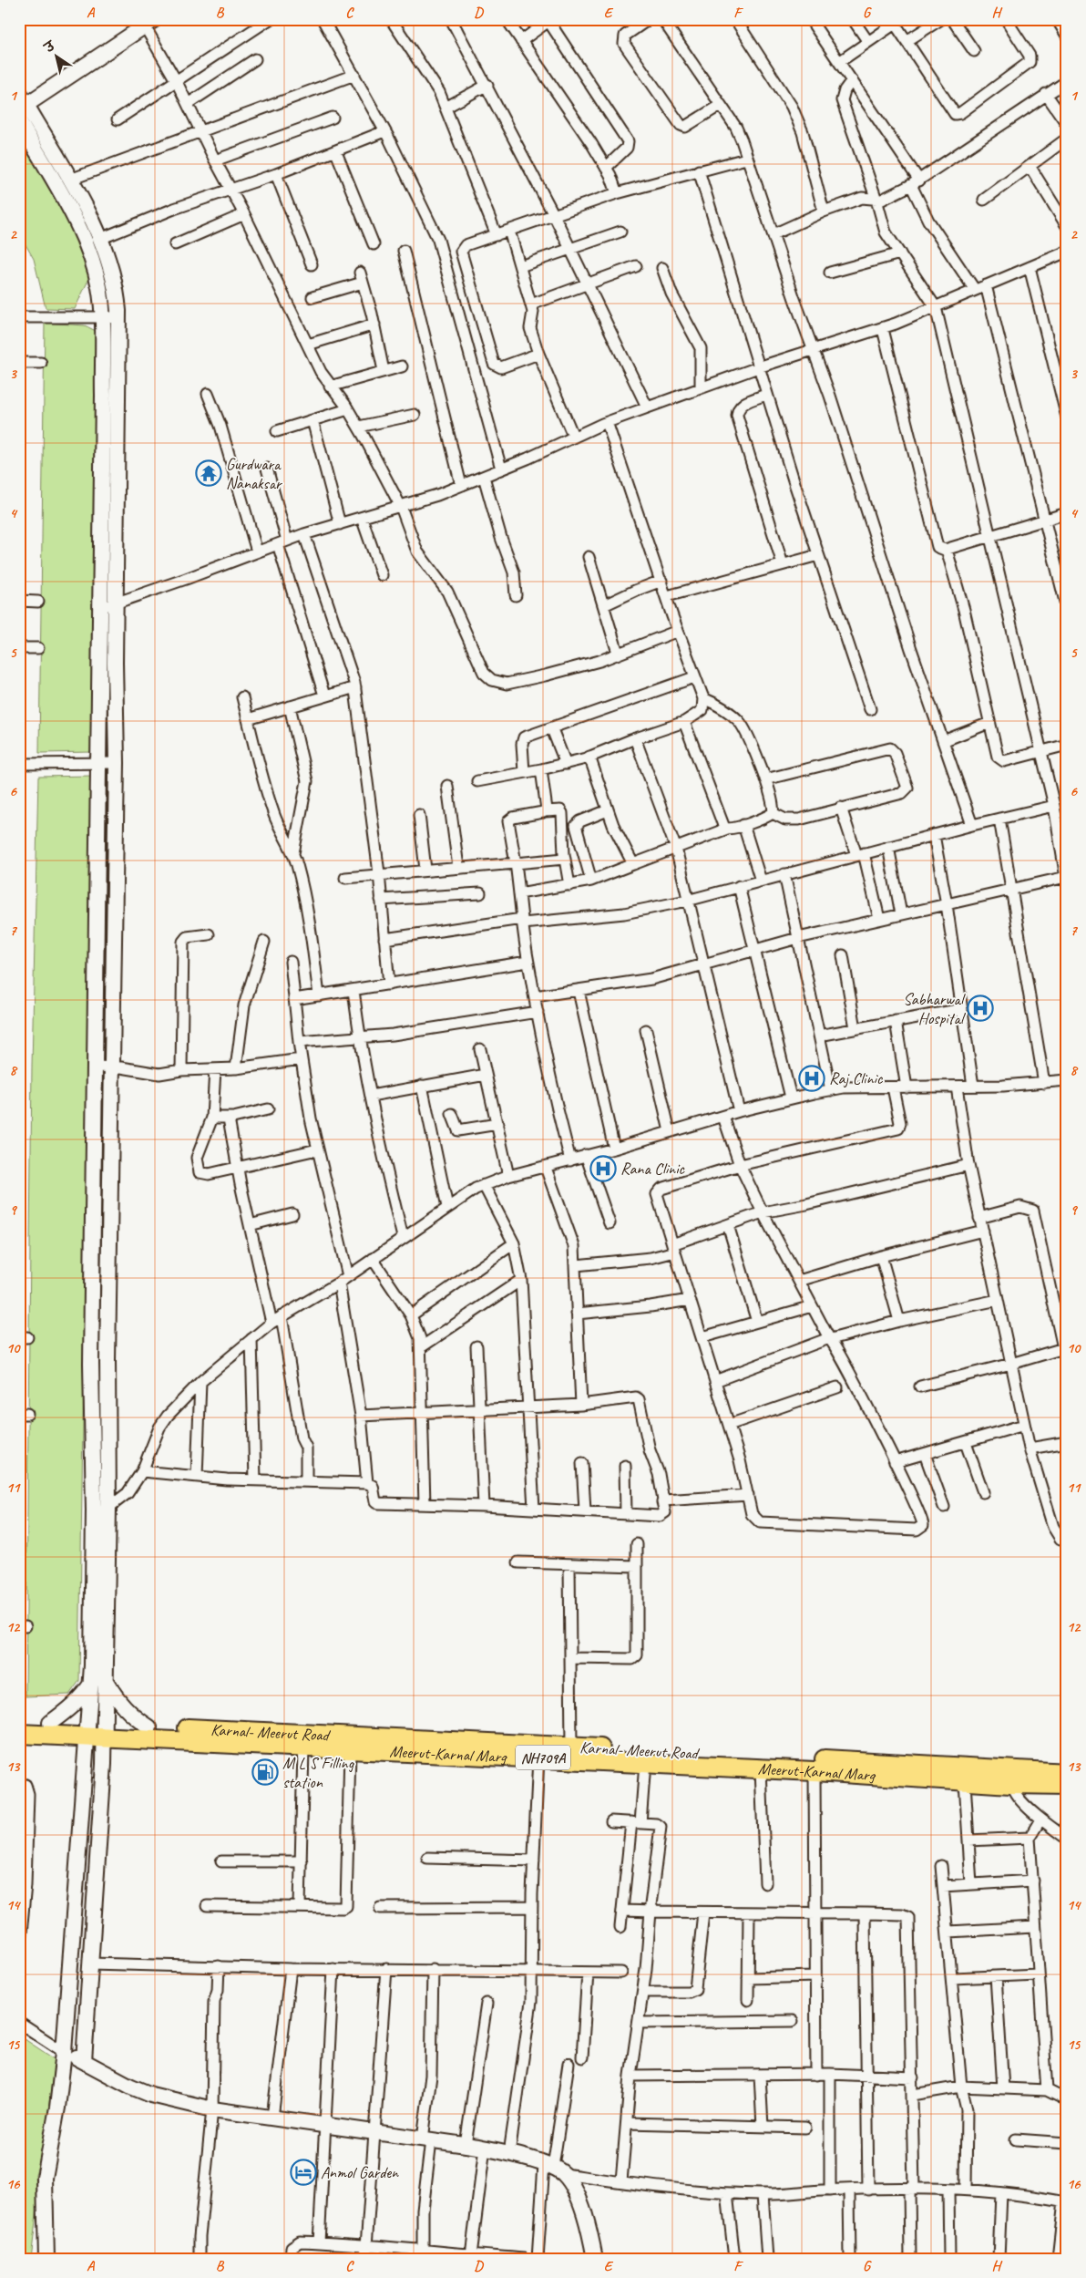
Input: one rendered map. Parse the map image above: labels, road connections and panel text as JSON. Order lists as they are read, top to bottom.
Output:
{
  "streets": {
    "highway": ["Karnal- Meerut Road", "Meerut-Karnal Marg", "NH709A"]
  },
  "crossings": [
    ["Karnal- Meerut Road", "Meerut-Karnal Marg"]
  ],
  "places": {
    "temple": ["Gurdwara Nanaksar"],
    "hospital": ["Sabharwal Hospital", "Raj Clinic", "Rana Clinic"],
    "fuel station": ["M L S Filling station"],
    "hotel": ["Anmol Garden"]
  },
  "north": "top left",
  "grid": {
    "columns": [
      "A",
      "B",
      "C",
      "D",
      "E",
      "F",
      "G",
      "H"
    ],
    "rows": [
      "1",
      "2",
      "3",
      "4",
      "5",
      "6",
      "7",
      "8",
      "9",
      "10",
      "11",
      "12",
      "13",
      "14",
      "15",
      "16"
    ]
  }
}
